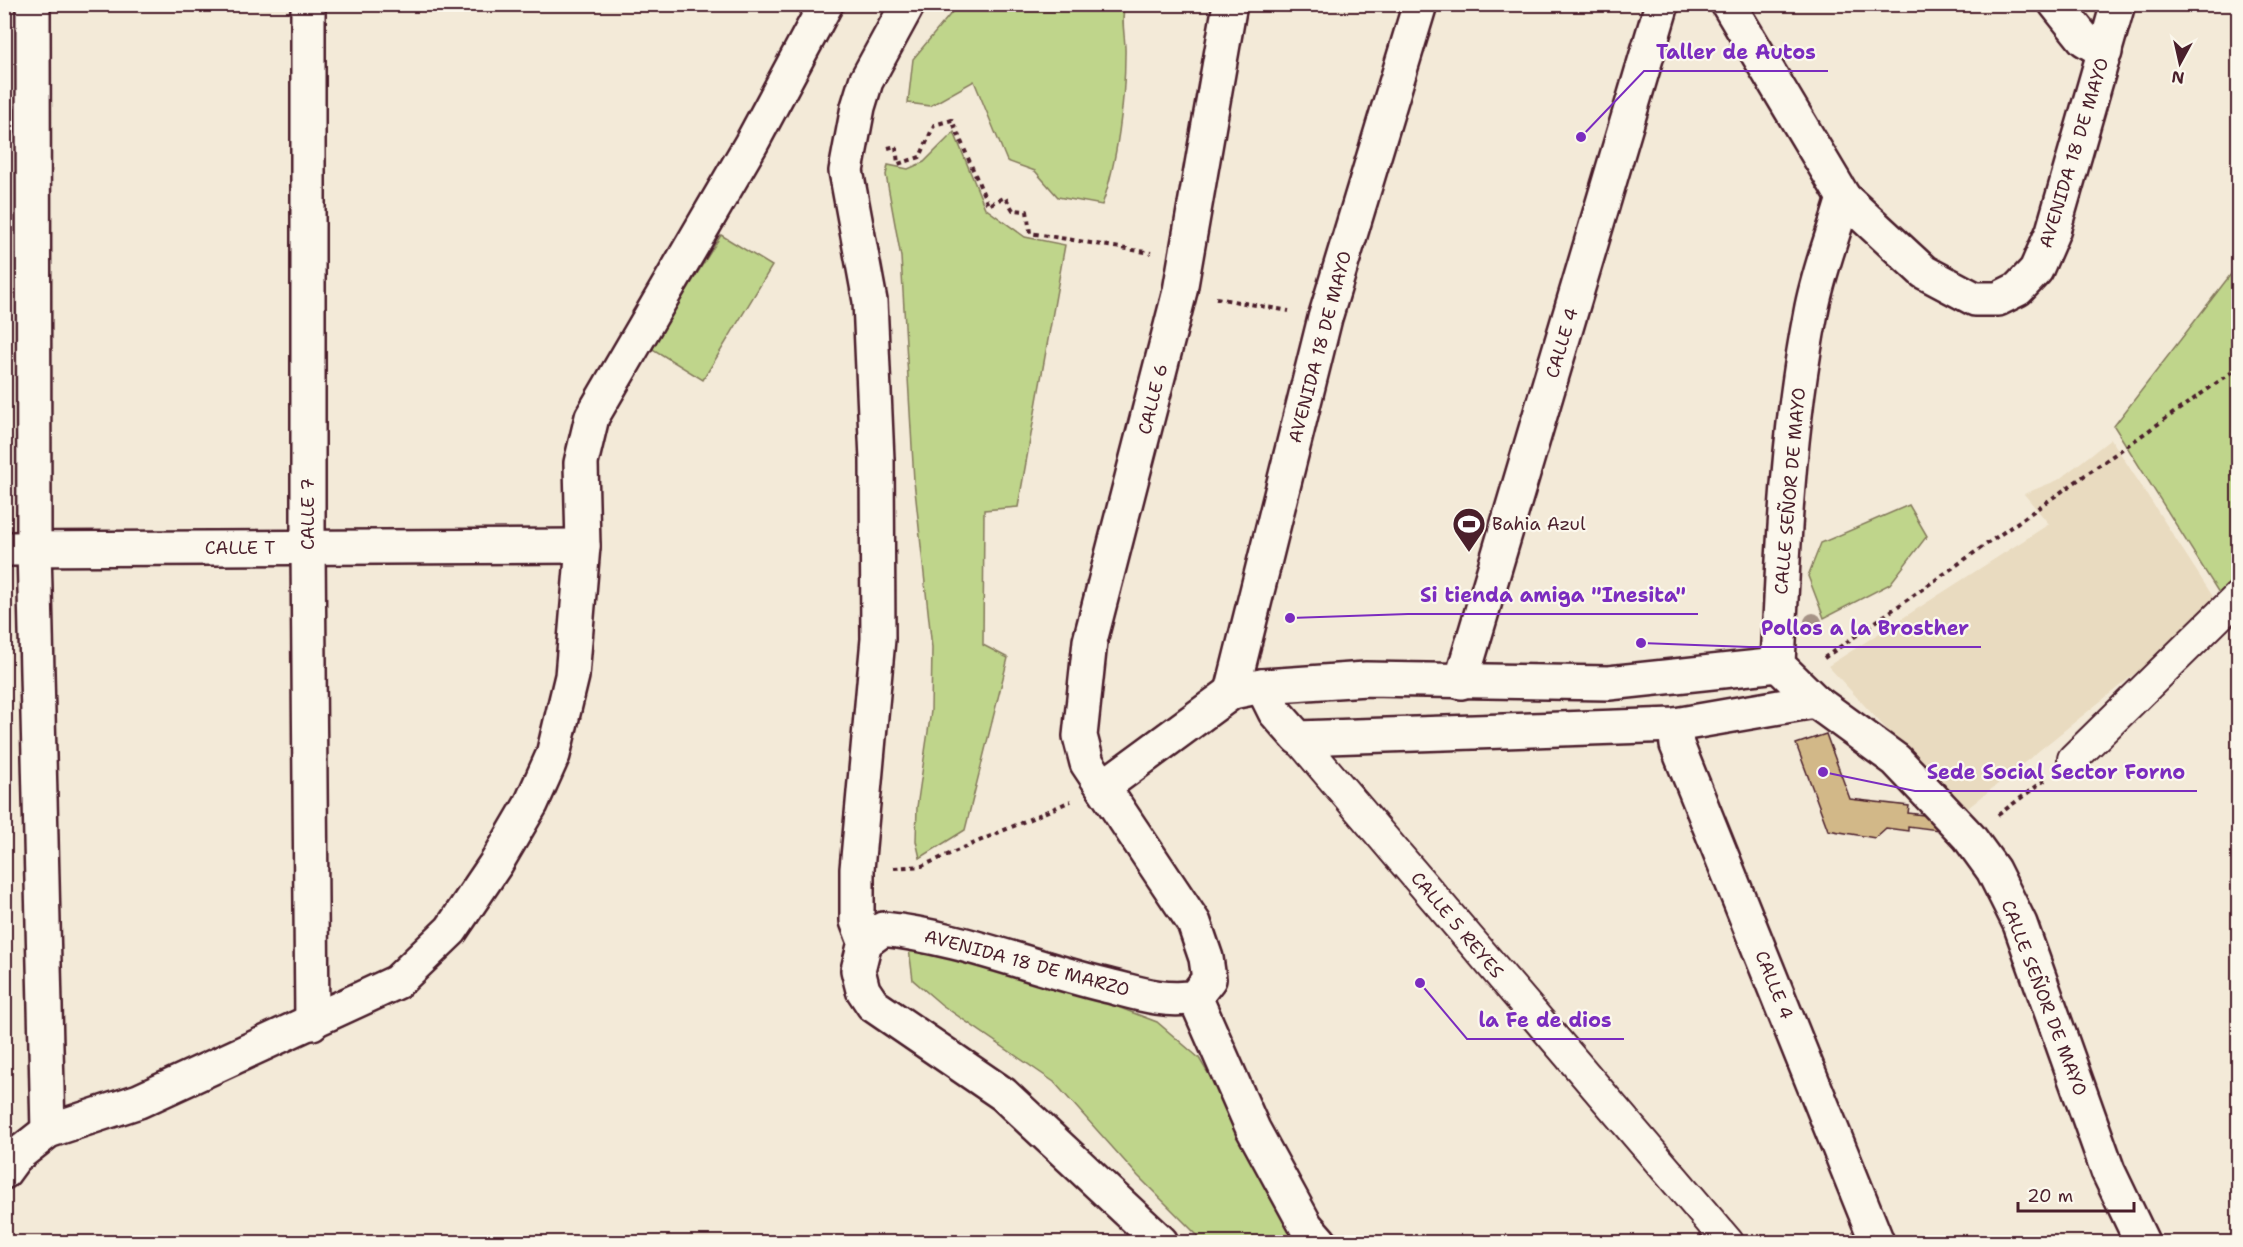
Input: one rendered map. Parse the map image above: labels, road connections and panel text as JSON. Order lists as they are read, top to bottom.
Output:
{
  "streets": {
    "street": [
      "AVENIDA 18 DE MAYO",
      "CALLE 4",
      "CALLE 6",
      "CALLE SEÑOR DE MAYO",
      "CALLE 7",
      "CALLE T",
      "CALLE 5 REYES",
      "AVENIDA 18 DE MARZO"
    ]
  },
  "crossings": [
    ["AVENIDA 18 DE MAYO", "CALLE SEÑOR DE MAYO"],
    ["AVENIDA 18 DE MAYO", "CALLE 5 REYES"],
    ["CALLE 7", "CALLE T"]
  ],
  "places": {
    "other": [
      "Taller de Autos",
      "Si tienda amiga \"Inesita\"",
      "Pollos a la Brosther",
      "Sede Social Sector Forno",
      "la Fe de dios"
    ],
    "sports": ["Bahia Azul"]
  },
  "scale_bar": "20 m",
  "north": "bottom"
}
